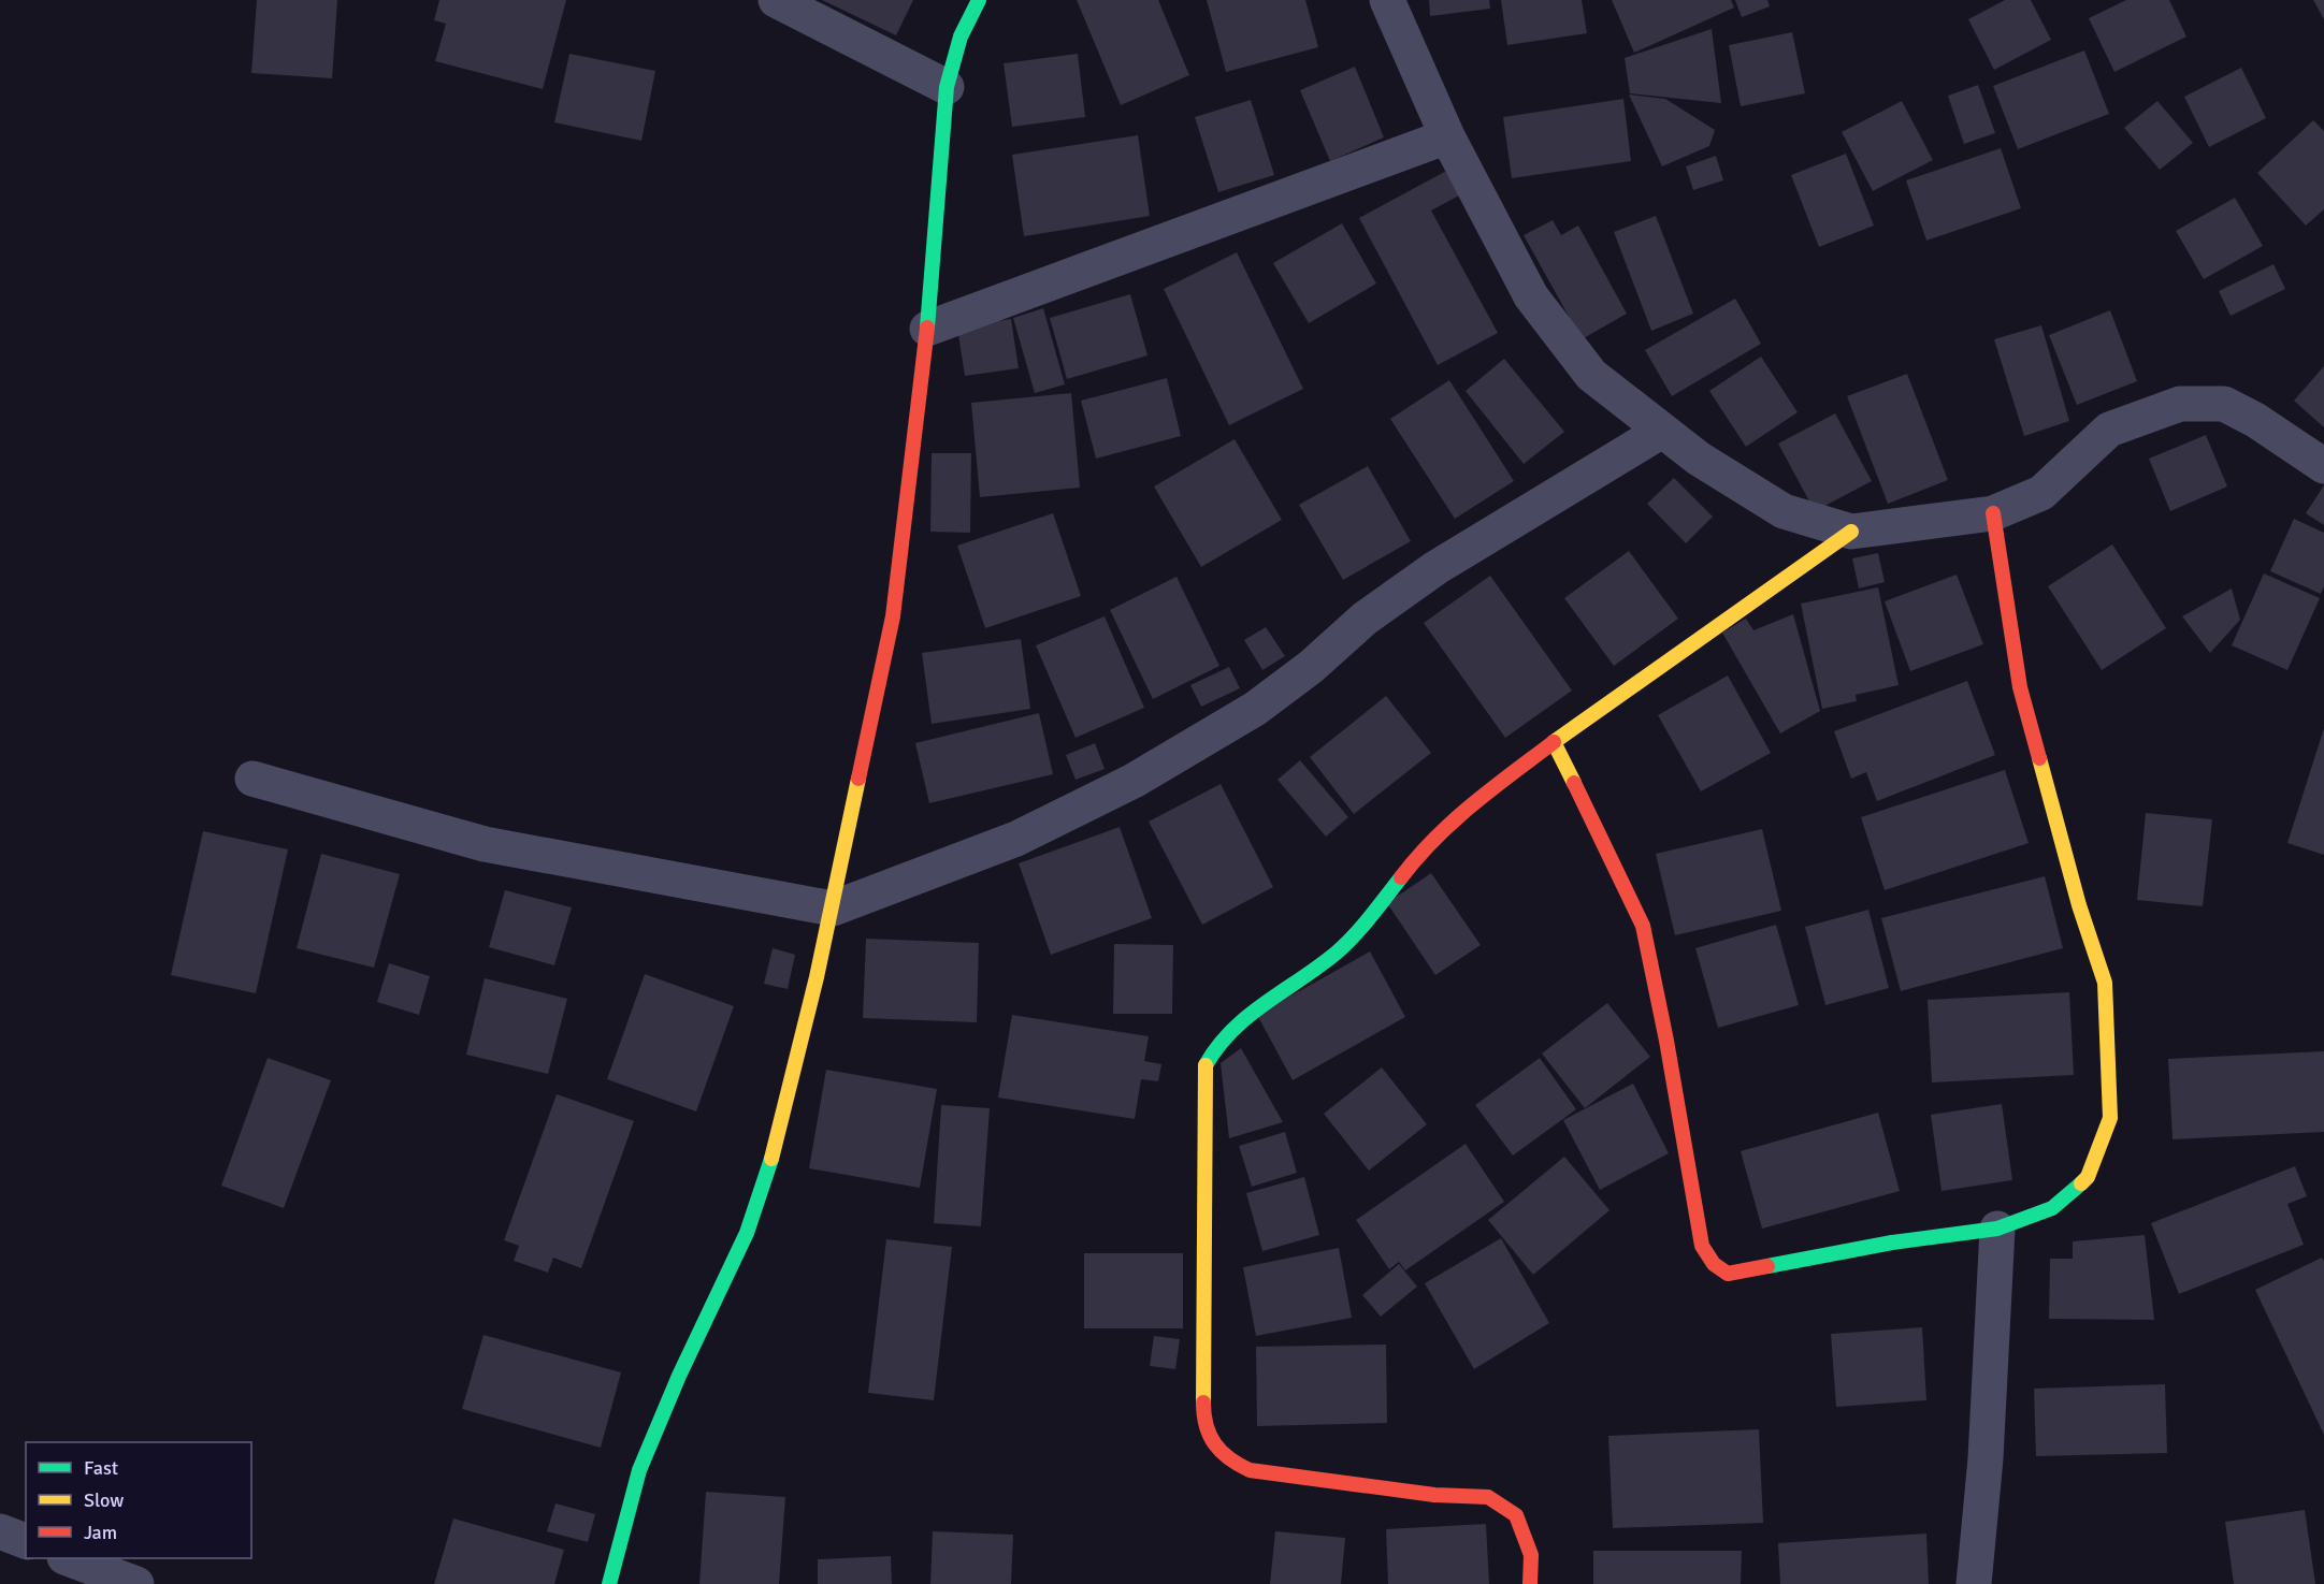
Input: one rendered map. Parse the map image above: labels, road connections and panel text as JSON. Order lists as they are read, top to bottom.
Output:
{
  "legend": ["Fast", "Slow", "Jam"]
}
